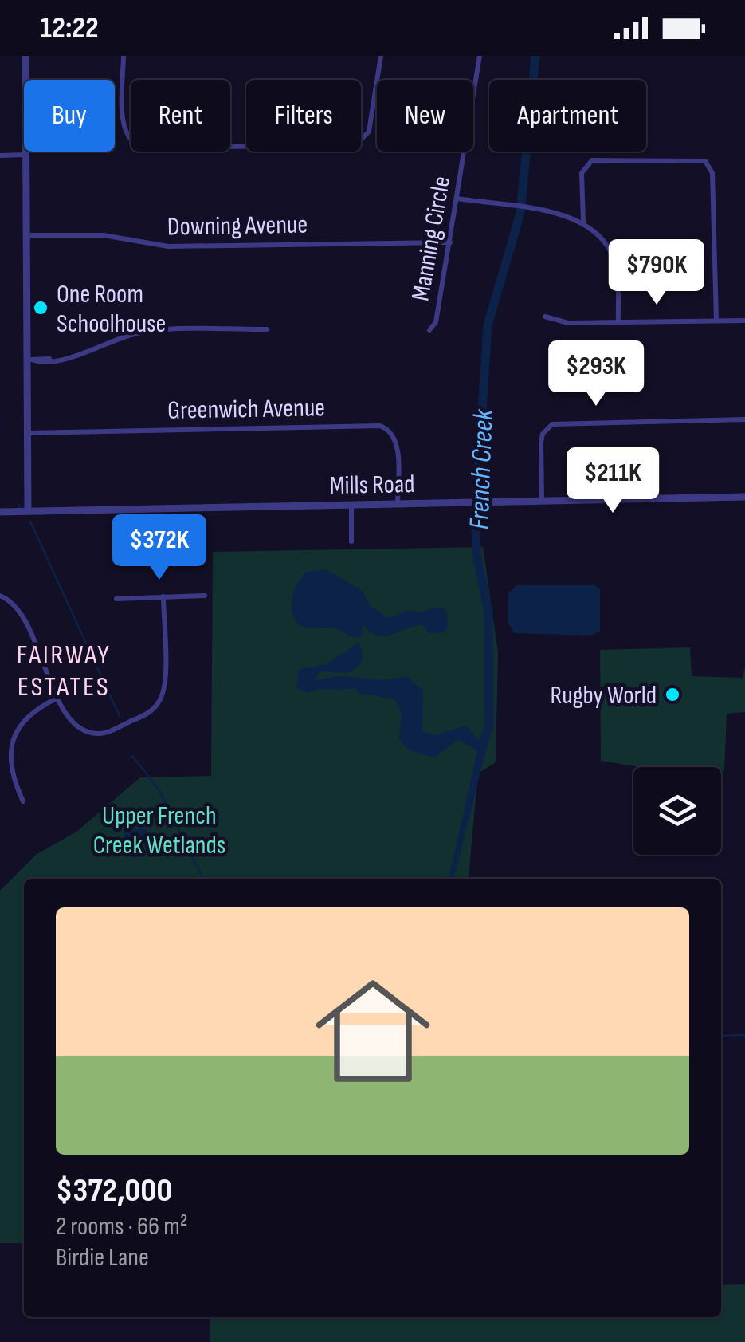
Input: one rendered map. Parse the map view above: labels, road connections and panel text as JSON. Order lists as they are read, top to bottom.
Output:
{
  "streets": {
    "street": [
      "Downing Avenue",
      "Manning Circle",
      "Greenwich Avenue",
      "Mills Road"
    ]
  },
  "crossings": [
    ["Downing Avenue", "Manning Circle"],
    ["Greenwich Avenue", "Mills Road"]
  ],
  "districts": ["FAIRWAY ESTATES"],
  "water": ["French Creek"],
  "parks": ["Upper French Creek Wetlands"],
  "places": ["One Room Schoolhouse", "Rugby World"],
  "page": {
    "status": "12:22",
    "chip": [
      "Buy",
      "Rent",
      "Filters",
      "New",
      "Apartment"
    ],
    "price": [
      "$790K",
      "$293K",
      "$211K",
      "$372K"
    ],
    "list": [
      {
        "name": "$372,000",
        "note": "2 rooms · 66 m² · Birdie Lane"
      }
    ]
  }
}
